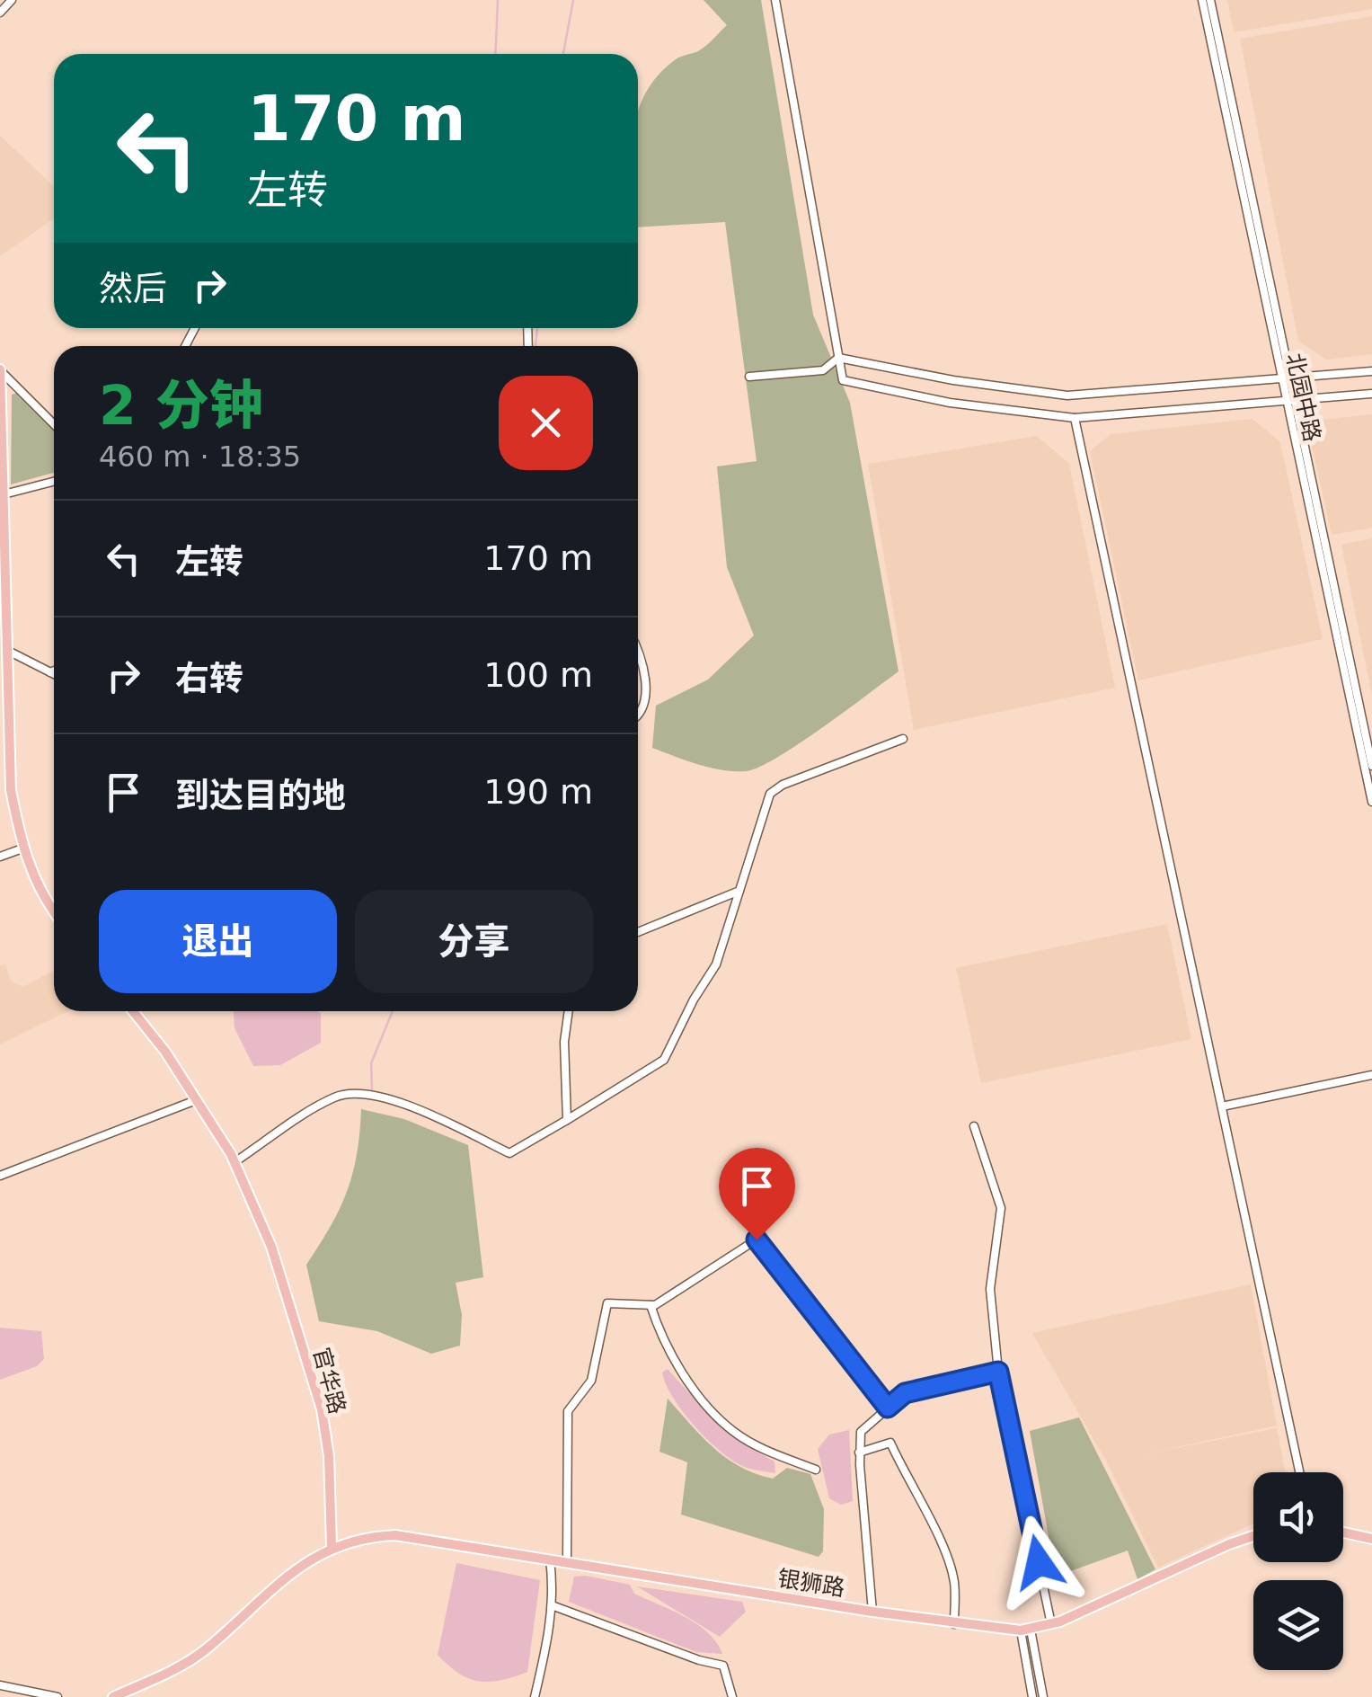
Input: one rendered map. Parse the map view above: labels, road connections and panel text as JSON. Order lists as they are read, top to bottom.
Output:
{
  "streets": {
    "main road": ["官华路", "银狮路"],
    "street": ["北园中路"]
  },
  "crossings": [
    ["官华路", "银狮路"]
  ],
  "page": {
    "turn": ["170 m", "左转"],
    "then": "然后",
    "heading": ["2 分钟", "460 m · 18:35"],
    "list": [
      {
        "name": "左转",
        "value": "170 m"
      },
      {
        "name": "右转",
        "value": "100 m"
      },
      {
        "name": "到达目的地",
        "value": "190 m"
      }
    ],
    "buttons": ["退出", "分享"]
  }
}
